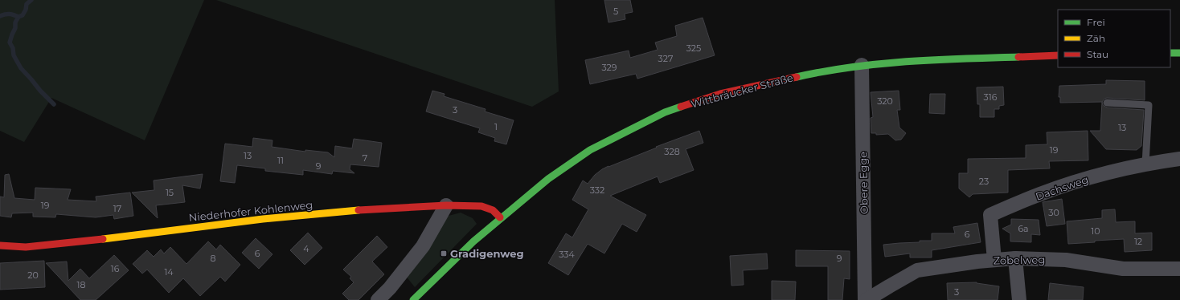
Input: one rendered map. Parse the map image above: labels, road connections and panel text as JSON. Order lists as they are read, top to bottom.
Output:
{
  "streets": {
    "main road": ["Wittbräucker Straße", "Niederhofer Kohlenweg"],
    "street": ["Obere Egge", "Dachsweg", "Zobelweg"]
  },
  "crossings": [
    ["Wittbräucker Straße", "Obere Egge"],
    ["Wittbräucker Straße", "Niederhofer Kohlenweg"],
    ["Obere Egge", "Zobelweg"],
    ["Dachsweg", "Zobelweg"]
  ],
  "places": {
    "transit": ["Gradigenweg"]
  },
  "house_numbers": [
    "5",
    "325",
    "327",
    "329",
    "316",
    "320",
    "3",
    "1",
    "13",
    "19",
    "328",
    "13",
    "7",
    "11",
    "9",
    "23",
    "332",
    "15",
    "19",
    "17",
    "30",
    "6a",
    "10",
    "6",
    "12",
    "4",
    "6",
    "334",
    "8",
    "9",
    "16",
    "14",
    "20",
    "18",
    "3"
  ],
  "legend": ["Frei", "Zäh", "Stau"]
}
